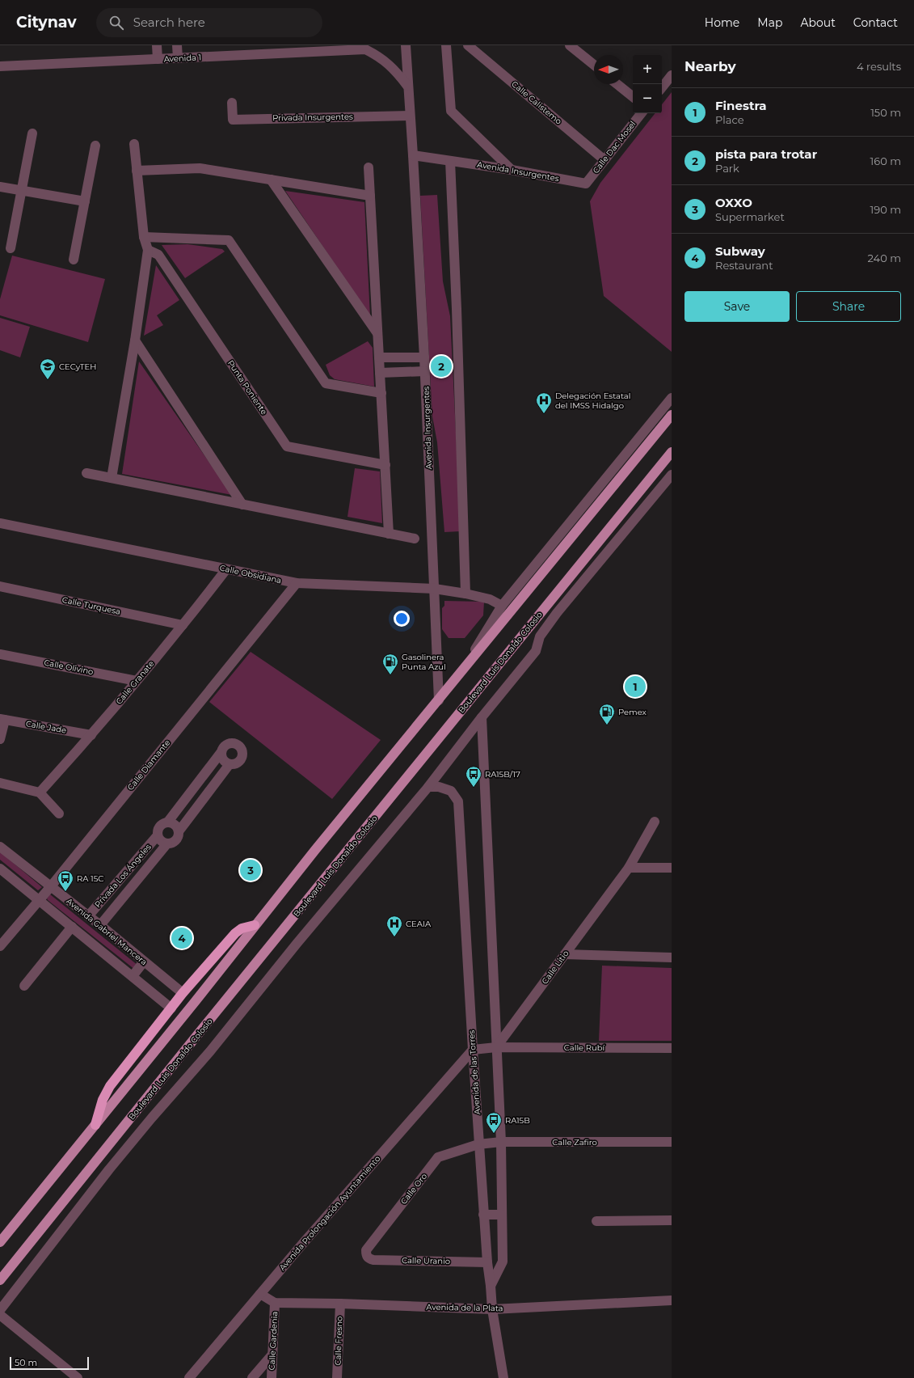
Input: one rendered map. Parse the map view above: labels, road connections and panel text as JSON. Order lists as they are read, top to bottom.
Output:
{
  "streets": {
    "main road": ["Boulevard Luis Donaldo Colosio"],
    "street": [
      "Avenida 1",
      "Calle Calistemo",
      "Privada Insurgentes",
      "Calle Dac Mosel",
      "Avenida Insurgentes",
      "Punta Poniente",
      "Calle Obsidiana",
      "Calle Turquesa",
      "Calle Olivino",
      "Calle Granate",
      "Calle Jade",
      "Calle Diamante",
      "Privada Los Ángeles",
      "Avenida Gabriel Mancera",
      "Calle Litio",
      "Calle Rubí",
      "Avenida de las Torres",
      "Calle Zafiro",
      "Calle Oro",
      "Avenida Prolongación Ayuntamiento",
      "Calle Uranio",
      "Avenida de la Plata",
      "Calle Gardenia",
      "Calle Fresno"
    ]
  },
  "crossings": [
    ["Avenida 1", "Avenida Insurgentes"],
    ["Calle Calistemo", "Calle Dac Mosel"],
    ["Privada Insurgentes", "Avenida Insurgentes"],
    ["Calle Dac Mosel", "Avenida Insurgentes"],
    ["Avenida Insurgentes", "Calle Obsidiana"],
    ["Calle Obsidiana", "Calle Granate"],
    ["Calle Obsidiana", "Calle Diamante"],
    ["Calle Turquesa", "Calle Granate"],
    ["Calle Olivino", "Calle Granate"],
    ["Calle Granate", "Calle Jade"],
    ["Calle Diamante", "Avenida Gabriel Mancera"],
    ["Privada Los Ángeles", "Avenida Gabriel Mancera"],
    ["Calle Litio", "Calle Rubí"],
    ["Avenida de las Torres", "Calle Zafiro"],
    ["Avenida de las Torres", "Calle Oro"],
    ["Avenida de las Torres", "Avenida Prolongación Ayuntamiento"],
    ["Avenida de las Torres", "Calle Uranio"],
    ["Avenida de las Torres", "Avenida de la Plata"],
    ["Calle Zafiro", "Calle Oro"],
    ["Calle Oro", "Calle Uranio"],
    ["Avenida de la Plata", "Calle Gardenia"],
    ["Avenida de la Plata", "Calle Fresno"]
  ],
  "places": {
    "school or university": ["CECyTEH"],
    "hospital": ["Delegación Estatal del IMSS Hidalgo", "CEAIA"],
    "fuel station": ["Gasolinera Punta Azul", "Pemex"],
    "bus stop": ["RA15B/17", "RA 15C", "RA15B"]
  },
  "scale_bar": "50 m",
  "north": "left",
  "page": {
    "header": "Citynav",
    "search": "Search here",
    "nav": [
      "Home",
      "Map",
      "About",
      "Contact"
    ],
    "heading": ["Nearby", "4 results"],
    "map_buttons": ["+", "−"],
    "list": [
      {
        "mark": "1",
        "name": "Finestra",
        "note": "Place",
        "value": "150 m"
      },
      {
        "mark": "2",
        "name": "pista para trotar",
        "note": "Park",
        "value": "160 m"
      },
      {
        "mark": "3",
        "name": "OXXO",
        "note": "Supermarket",
        "value": "190 m"
      },
      {
        "mark": "4",
        "name": "Subway",
        "note": "Restaurant",
        "value": "240 m"
      }
    ],
    "buttons": ["Save", "Share"],
    "pins": [
      "2",
      "1",
      "3",
      "4"
    ],
    "scale": "50 m"
  }
}
